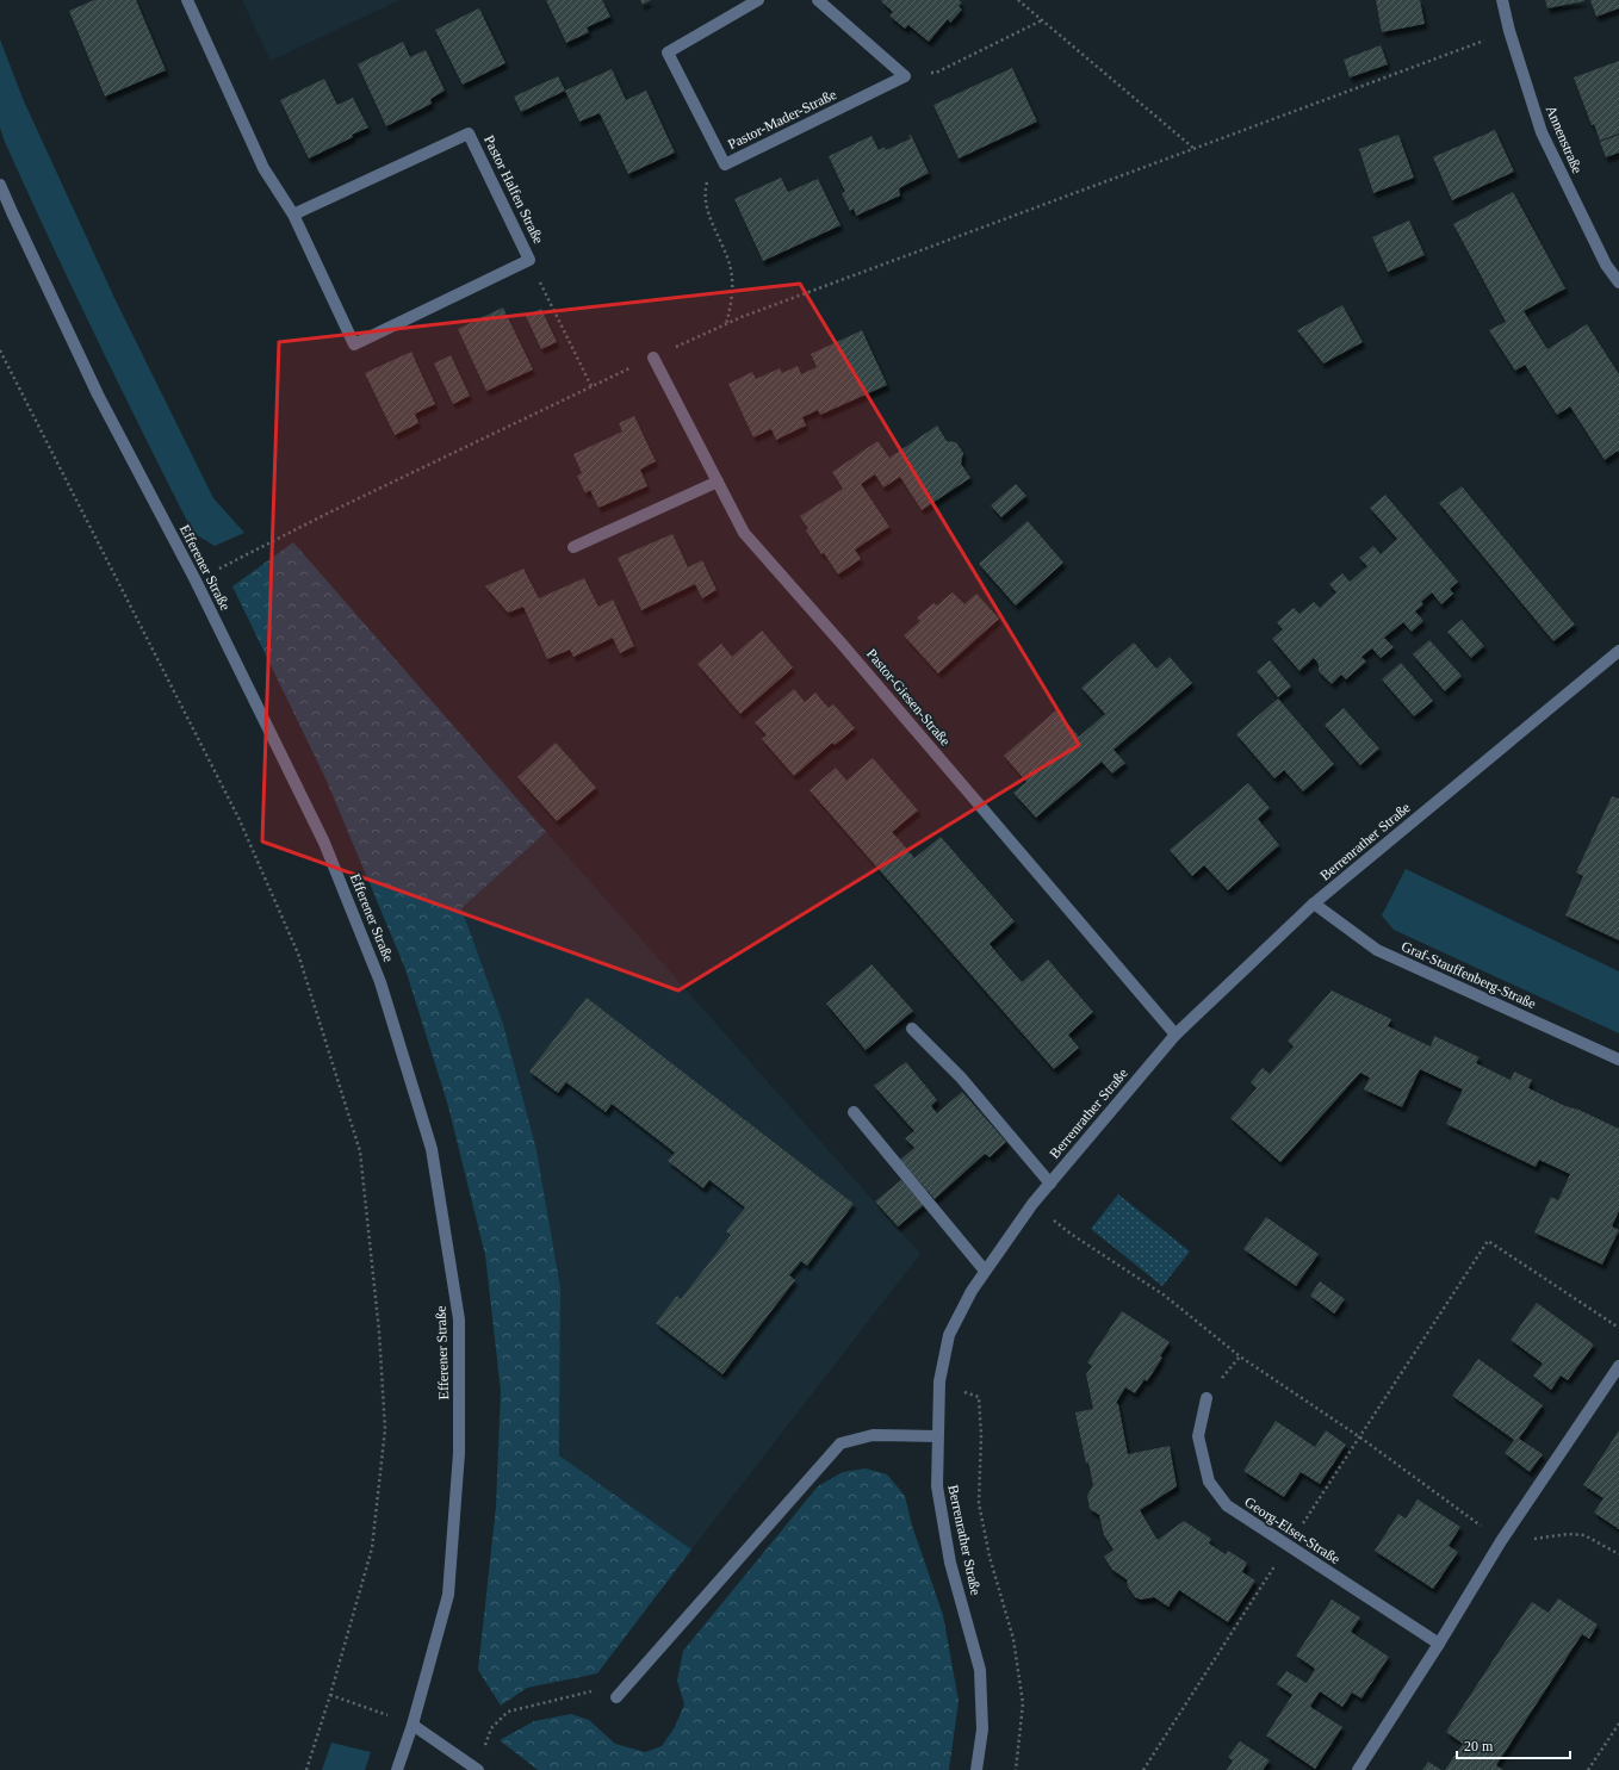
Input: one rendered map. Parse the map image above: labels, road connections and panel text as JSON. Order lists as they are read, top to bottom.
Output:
{
  "streets": {
    "street": [
      "Pastor-Mader-Straße",
      "Annenstraße",
      "Pastor Halfen Straße",
      "Efferener Straße",
      "Pastor-Giesen-Straße",
      "Berrenrather Straße",
      "Graf-Stauffenberg-Straße",
      "Georg-Elser-Straße"
    ]
  },
  "crossings": [
    ["Pastor-Giesen-Straße", "Berrenrather Straße"],
    ["Berrenrather Straße", "Graf-Stauffenberg-Straße"]
  ],
  "scale_bar": "20 m"
}
